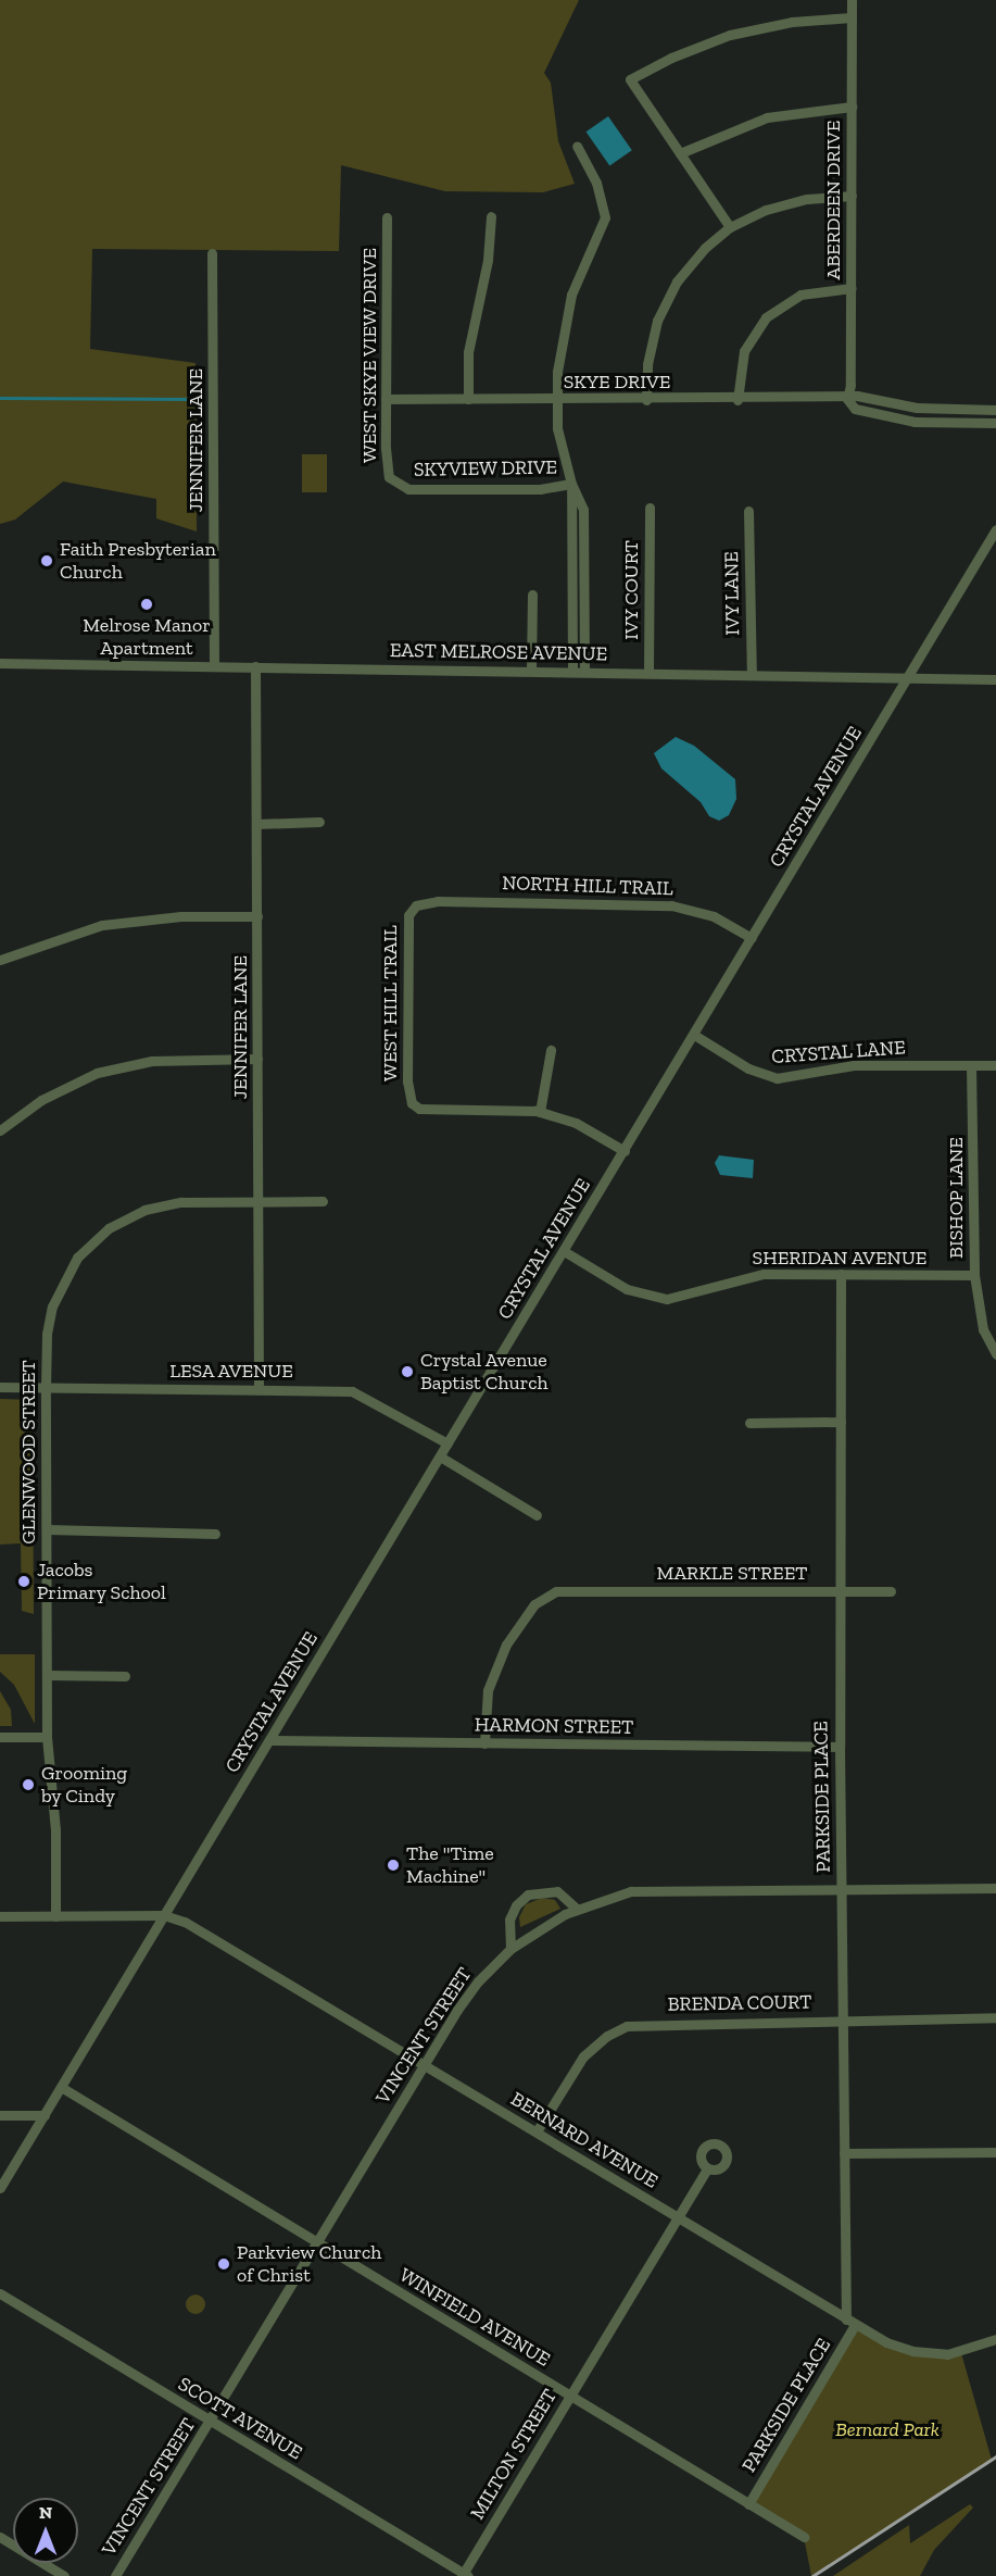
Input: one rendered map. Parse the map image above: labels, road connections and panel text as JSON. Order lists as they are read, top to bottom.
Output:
{
  "streets": {
    "street": [
      "ABERDEEN DRIVE",
      "WEST SKYE VIEW DRIVE",
      "SKYE DRIVE",
      "JENNIFER LANE",
      "SKYVIEW DRIVE",
      "IVY COURT",
      "IVY LANE",
      "EAST MELROSE AVENUE",
      "CRYSTAL AVENUE",
      "NORTH HILL TRAIL",
      "WEST HILL TRAIL",
      "CRYSTAL LANE",
      "BISHOP LANE",
      "SHERIDAN AVENUE",
      "LESA AVENUE",
      "GLENWOOD STREET",
      "MARKLE STREET",
      "HARMON STREET",
      "PARKSIDE PLACE",
      "BRENDA COURT",
      "VINCENT STREET",
      "BERNARD AVENUE",
      "WINFIELD AVENUE",
      "SCOTT AVENUE",
      "MILTON STREET"
    ]
  },
  "crossings": [
    ["ABERDEEN DRIVE", "SKYE DRIVE"],
    ["WEST SKYE VIEW DRIVE", "SKYE DRIVE"],
    ["WEST SKYE VIEW DRIVE", "SKYVIEW DRIVE"],
    ["JENNIFER LANE", "EAST MELROSE AVENUE"],
    ["JENNIFER LANE", "LESA AVENUE"],
    ["JENNIFER LANE", "GLENWOOD STREET"],
    ["IVY COURT", "EAST MELROSE AVENUE"],
    ["IVY LANE", "EAST MELROSE AVENUE"],
    ["EAST MELROSE AVENUE", "CRYSTAL AVENUE"],
    ["CRYSTAL AVENUE", "NORTH HILL TRAIL"],
    ["CRYSTAL AVENUE", "CRYSTAL LANE"],
    ["CRYSTAL AVENUE", "SHERIDAN AVENUE"],
    ["CRYSTAL AVENUE", "LESA AVENUE"],
    ["CRYSTAL AVENUE", "HARMON STREET"],
    ["CRYSTAL AVENUE", "BERNARD AVENUE"],
    ["CRYSTAL AVENUE", "WINFIELD AVENUE"],
    ["NORTH HILL TRAIL", "WEST HILL TRAIL"],
    ["CRYSTAL LANE", "BISHOP LANE"],
    ["BISHOP LANE", "SHERIDAN AVENUE"],
    ["SHERIDAN AVENUE", "PARKSIDE PLACE"],
    ["LESA AVENUE", "GLENWOOD STREET"],
    ["MARKLE STREET", "HARMON STREET"],
    ["MARKLE STREET", "PARKSIDE PLACE"],
    ["HARMON STREET", "PARKSIDE PLACE"],
    ["PARKSIDE PLACE", "BRENDA COURT"],
    ["PARKSIDE PLACE", "VINCENT STREET"],
    ["PARKSIDE PLACE", "BERNARD AVENUE"],
    ["PARKSIDE PLACE", "WINFIELD AVENUE"],
    ["BRENDA COURT", "BERNARD AVENUE"],
    ["VINCENT STREET", "BERNARD AVENUE"],
    ["VINCENT STREET", "WINFIELD AVENUE"],
    ["VINCENT STREET", "SCOTT AVENUE"],
    ["BERNARD AVENUE", "MILTON STREET"],
    ["WINFIELD AVENUE", "MILTON STREET"],
    ["SCOTT AVENUE", "MILTON STREET"]
  ],
  "parks": ["Bernard Park"],
  "places": [
    "Faith Presbyterian Church",
    "Melrose Manor Apartment",
    "Crystal Avenue Baptist Church",
    "Jacobs Primary School",
    "Grooming by Cindy",
    "The \"Time Machine\"",
    "Parkview Church of Christ"
  ],
  "north": "top"
}
